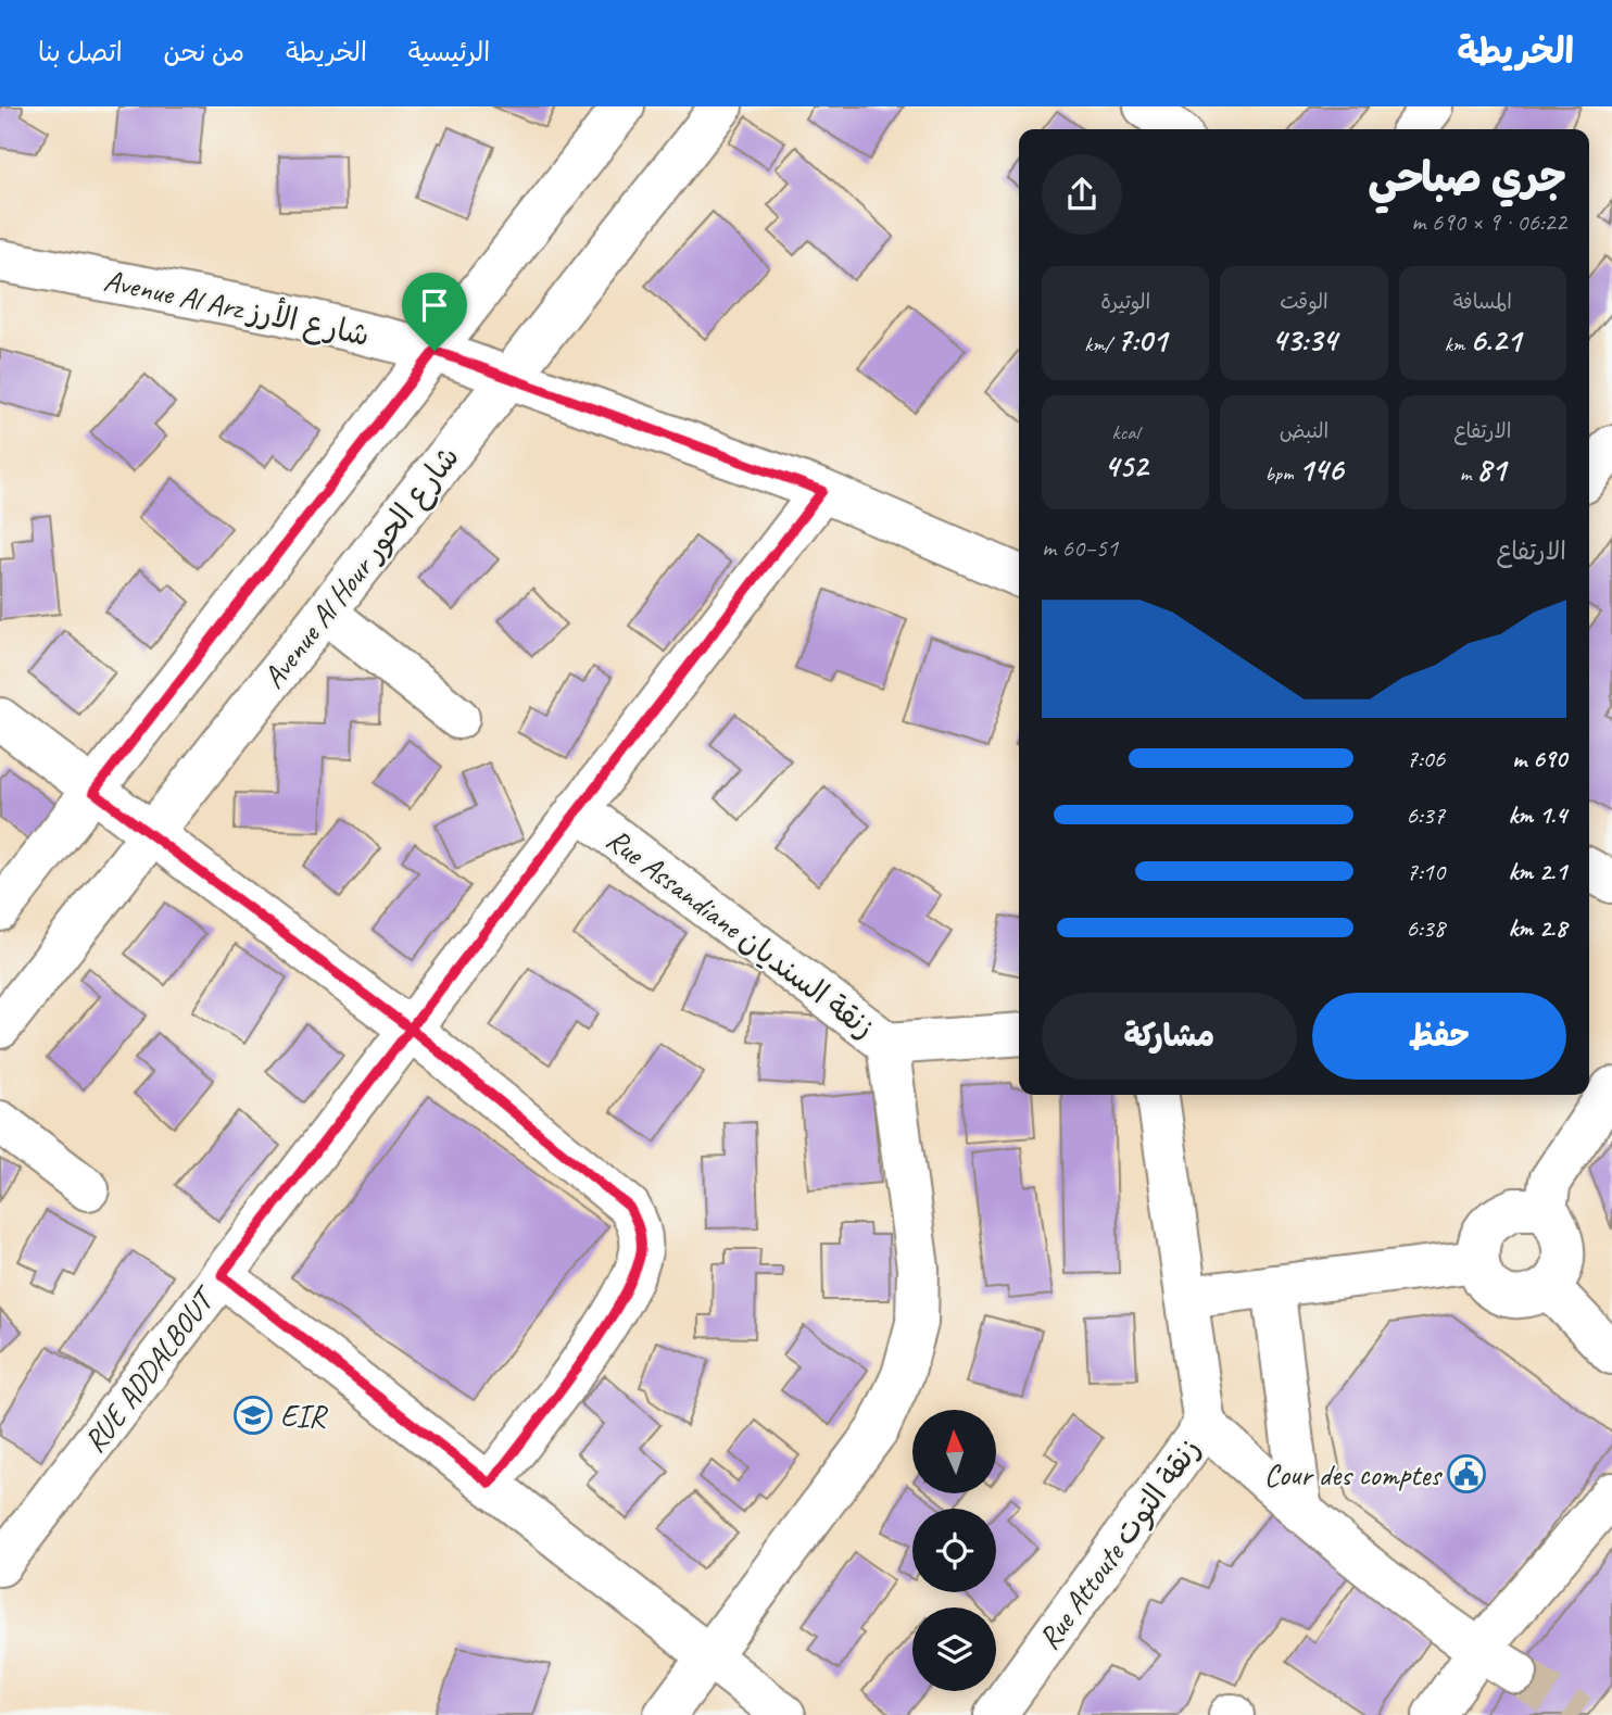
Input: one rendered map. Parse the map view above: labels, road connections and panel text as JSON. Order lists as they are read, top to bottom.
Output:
{
  "streets": {
    "street": [
      "Avenue Al Arz شارع الأرز",
      "Avenue Al Hour شارع الحور",
      "Rue Assandiane زنقة السنديان",
      "RUE ADDALBOUT",
      "Rue Attoute زنقة التوت"
    ]
  },
  "crossings": [
    ["Avenue Al Arz شارع الأرز", "Avenue Al Hour شارع الحور"],
    ["Avenue Al Arz شارع الأرز", "RUE ADDALBOUT"],
    ["Rue Assandiane زنقة السنديان", "RUE ADDALBOUT"]
  ],
  "places": {
    "school or university": ["EIR"],
    "public building": ["Cour des comptes"]
  },
  "north": "top",
  "page": {
    "header": "الخريطة",
    "nav": [
      "الرئيسية",
      "الخريطة",
      "من نحن",
      "اتصل بنا"
    ],
    "heading": ["جري صباحي", "06:22 · 9 × 690 m"],
    "stats": [
      ["المسافة", "6.21 km"],
      ["الوقت", "43:34"],
      ["الوتيرة", "7:01 /km"],
      ["الارتفاع", "81 m"],
      ["النبض", "146 bpm"],
      ["kcal", "452"]
    ],
    "chart": ["الارتفاع", "51–60 m"],
    "list": [
      {
        "name": "690 m",
        "note": "7:06"
      },
      {
        "name": "1.4 km",
        "note": "6:37"
      },
      {
        "name": "2.1 km",
        "note": "7:10"
      },
      {
        "name": "2.8 km",
        "note": "6:38"
      }
    ],
    "buttons": ["حفظ", "مشاركة"]
  }
}
